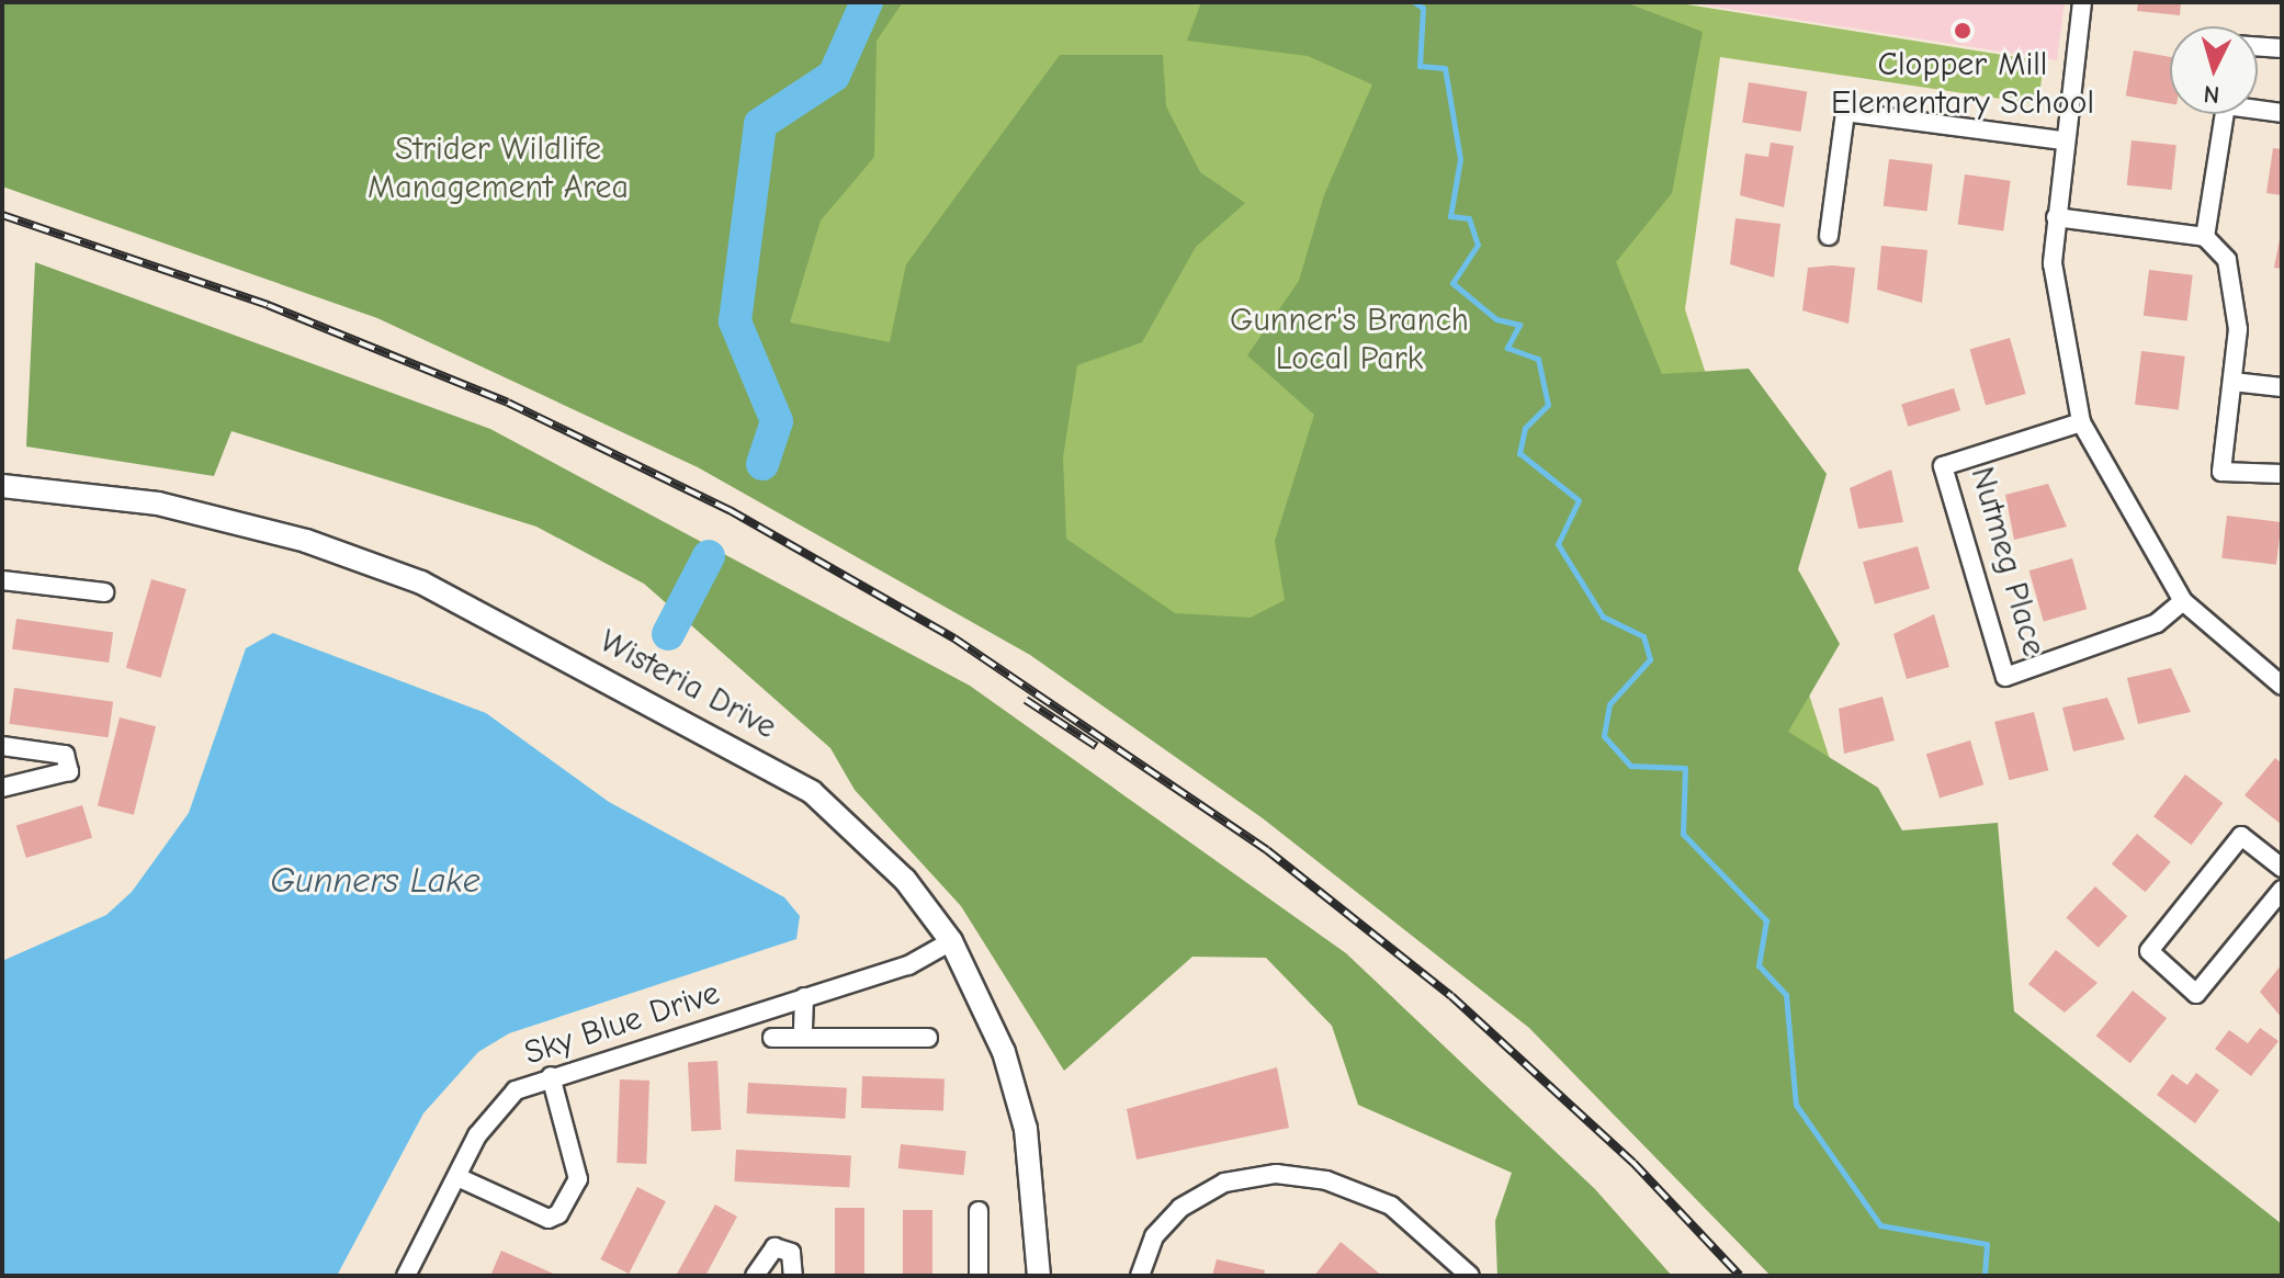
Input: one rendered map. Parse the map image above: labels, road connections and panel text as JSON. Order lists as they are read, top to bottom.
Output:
{
  "streets": {
    "street": ["Nutmeg Place", "Wisteria Drive", "Sky Blue Drive"]
  },
  "crossings": [
    ["Wisteria Drive", "Sky Blue Drive"]
  ],
  "water": ["Gunners Lake"],
  "parks": ["Strider Wildlife Management Area", "Gunner's Branch Local Park"],
  "places": ["Clopper Mill Elementary School"],
  "north": "bottom"
}
